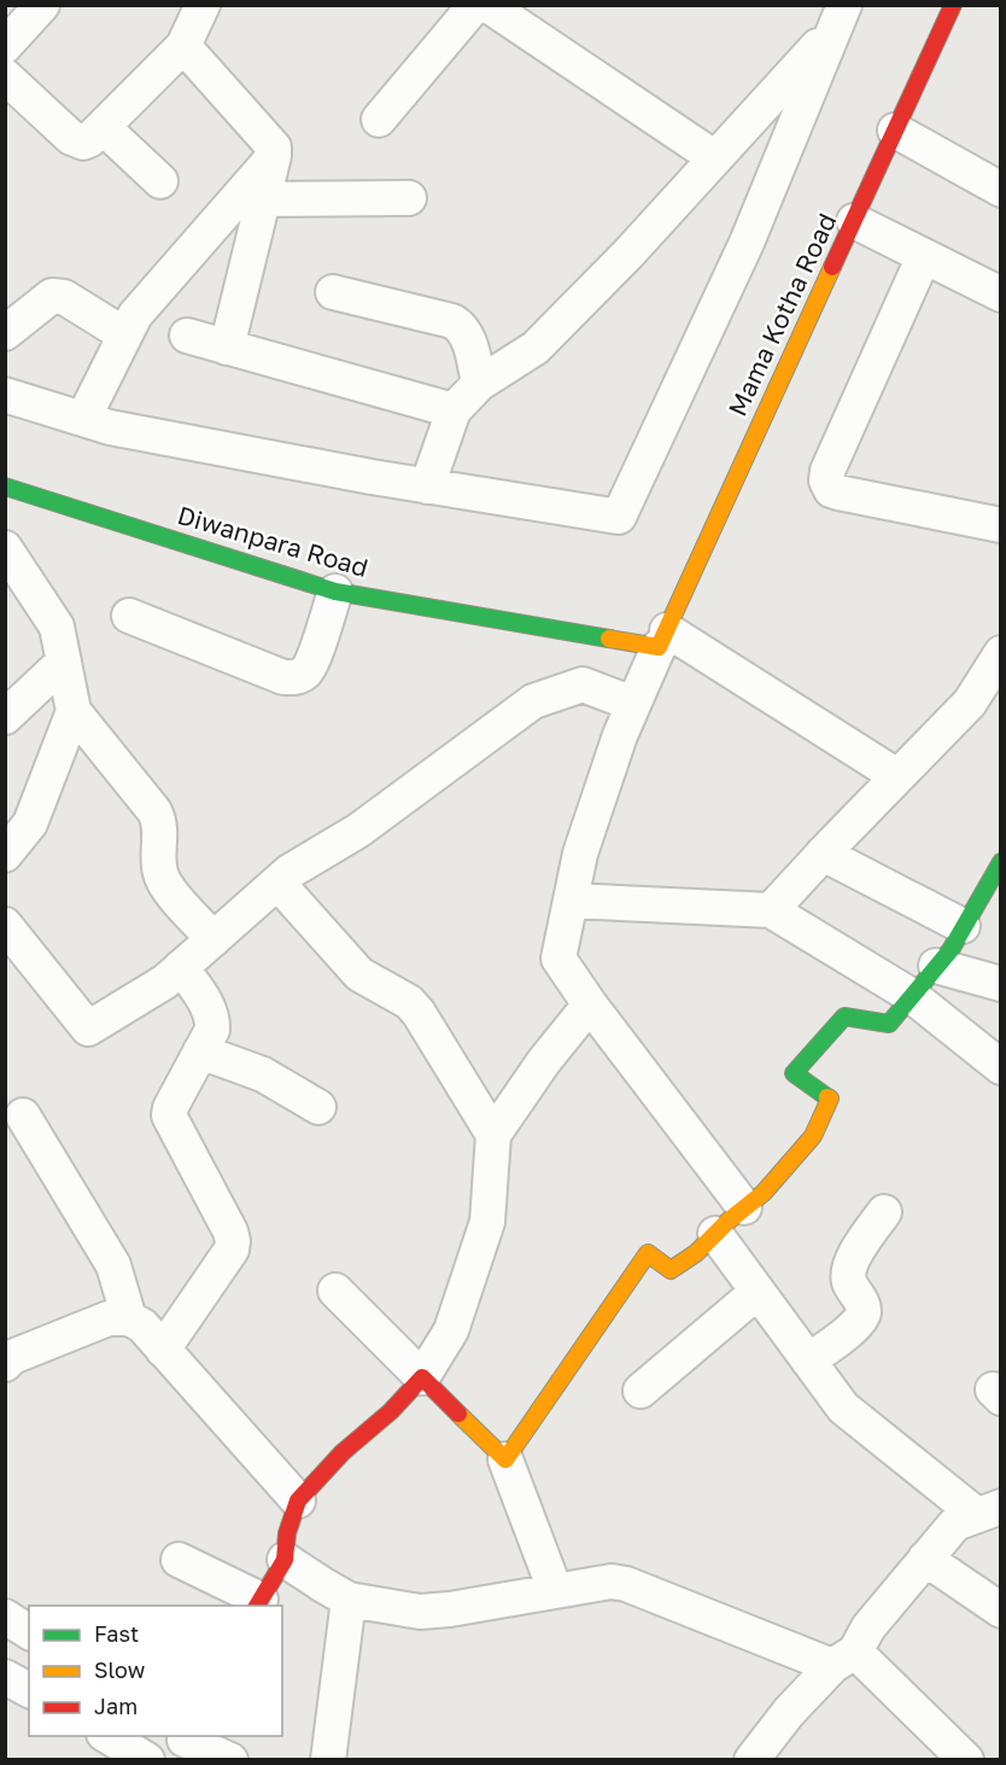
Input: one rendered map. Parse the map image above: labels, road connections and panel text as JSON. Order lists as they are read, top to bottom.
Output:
{
  "streets": {
    "street": ["Mama Kotha Road", "Diwanpara Road"]
  },
  "crossings": [
    ["Mama Kotha Road", "Diwanpara Road"]
  ],
  "legend": ["Fast", "Slow", "Jam"]
}
